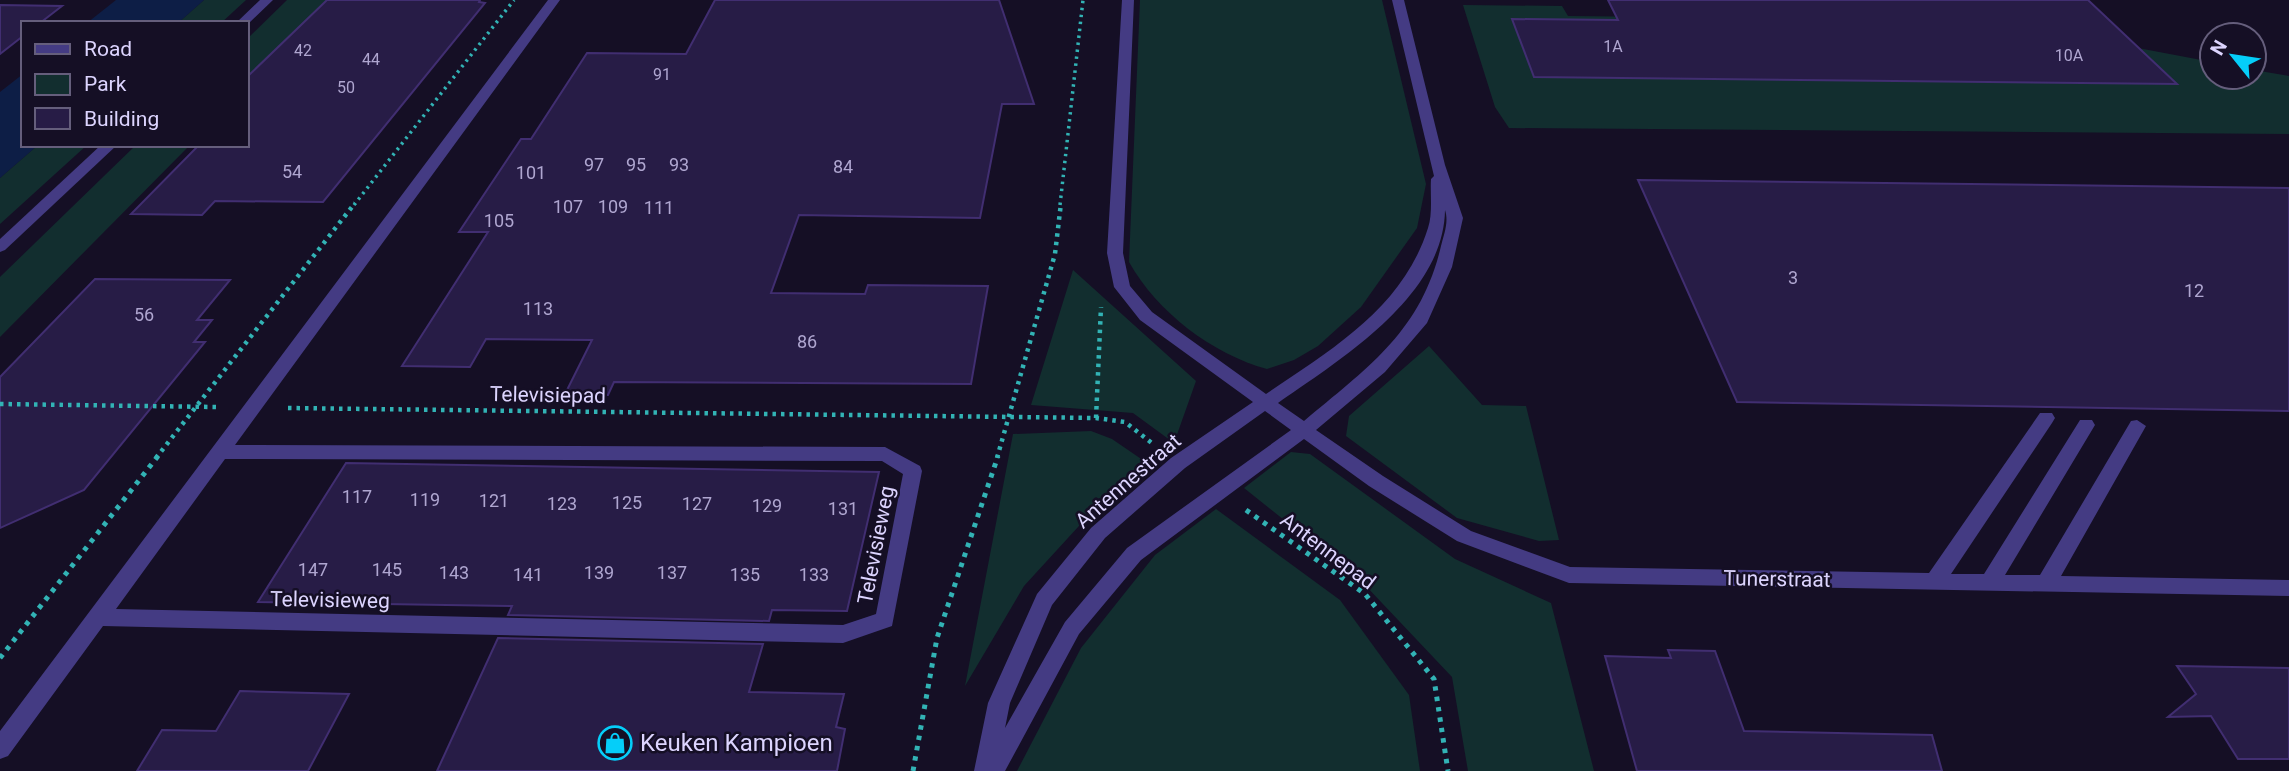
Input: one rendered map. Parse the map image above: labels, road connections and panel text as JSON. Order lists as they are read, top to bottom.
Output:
{
  "streets": {
    "street": ["Antennestraat", "Televisieweg", "Tunerstraat"],
    "path": ["Televisiepad", "Antennepad"]
  },
  "crossings": [
    ["Televisiepad", "Antennestraat"],
    ["Antennestraat", "Antennepad"],
    ["Antennestraat", "Tunerstraat"]
  ],
  "places": {
    "shop": ["Keuken Kampioen"]
  },
  "house_numbers": [
    "1A",
    "42",
    "10A",
    "44",
    "91",
    "50",
    "97",
    "95",
    "93",
    "84",
    "54",
    "101",
    "107",
    "109",
    "111",
    "105",
    "3",
    "12",
    "113",
    "56",
    "86",
    "117",
    "119",
    "121",
    "125",
    "123",
    "127",
    "129",
    "131",
    "147",
    "145",
    "143",
    "139",
    "137",
    "141",
    "135",
    "133"
  ],
  "legend": ["Road", "Park", "Building"],
  "north": "top left"
}
